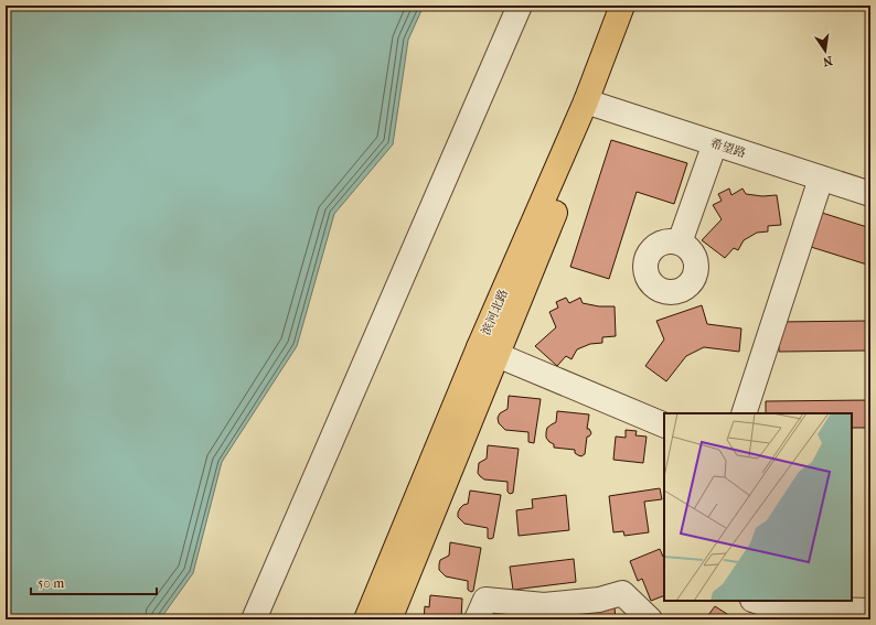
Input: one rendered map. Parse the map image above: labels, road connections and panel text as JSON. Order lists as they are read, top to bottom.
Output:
{
  "streets": {
    "main road": ["滨河北路"],
    "street": ["希望路"]
  },
  "crossings": [
    ["希望路", "滨河北路"]
  ],
  "scale_bar": "50 m",
  "north": "bottom"
}
